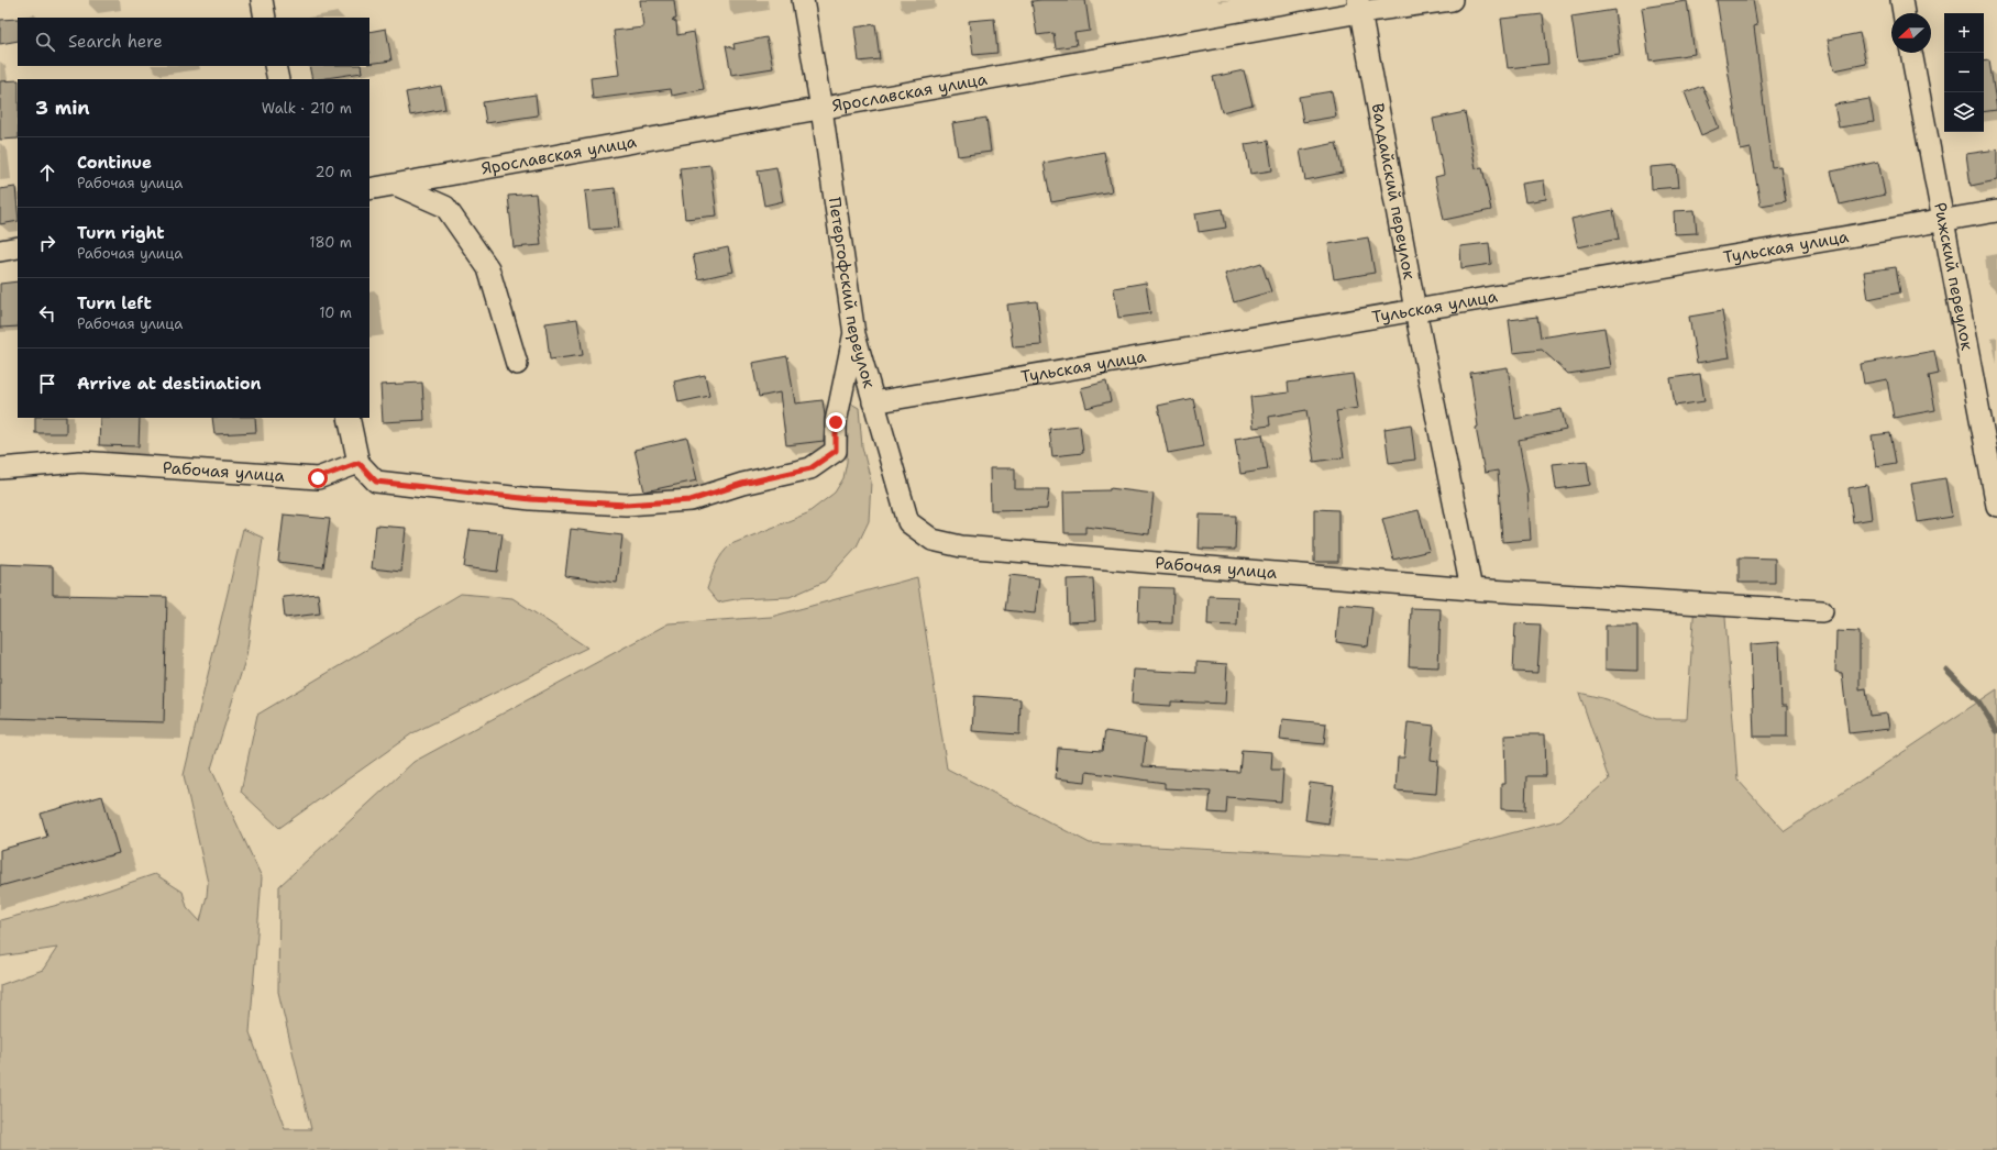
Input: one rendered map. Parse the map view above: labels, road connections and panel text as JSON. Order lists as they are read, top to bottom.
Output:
{
  "streets": {
    "street": [
      "Ярославская улица",
      "Валдайский переулок",
      "Тульская улица",
      "Рижский переулок",
      "Петергофский переулок",
      "Рабочая улица"
    ]
  },
  "crossings": [
    ["Ярославская улица", "Валдайский переулок"],
    ["Ярославская улица", "Петергофский переулок"],
    ["Валдайский переулок", "Тульская улица"],
    ["Валдайский переулок", "Рабочая улица"],
    ["Тульская улица", "Рижский переулок"],
    ["Тульская улица", "Петергофский переулок"],
    ["Петергофский переулок", "Рабочая улица"]
  ],
  "north": "left",
  "page": {
    "map_buttons": ["+", "−"],
    "search": "Search here",
    "heading": ["3 min", "Walk · 210 m"],
    "list": [
      ["Continue", "Рабочая улица", "20 m"],
      ["Turn right", "Рабочая улица", "180 m"],
      ["Turn left", "Рабочая улица", "10 m"],
      "Arrive at destination"
    ]
  }
}
